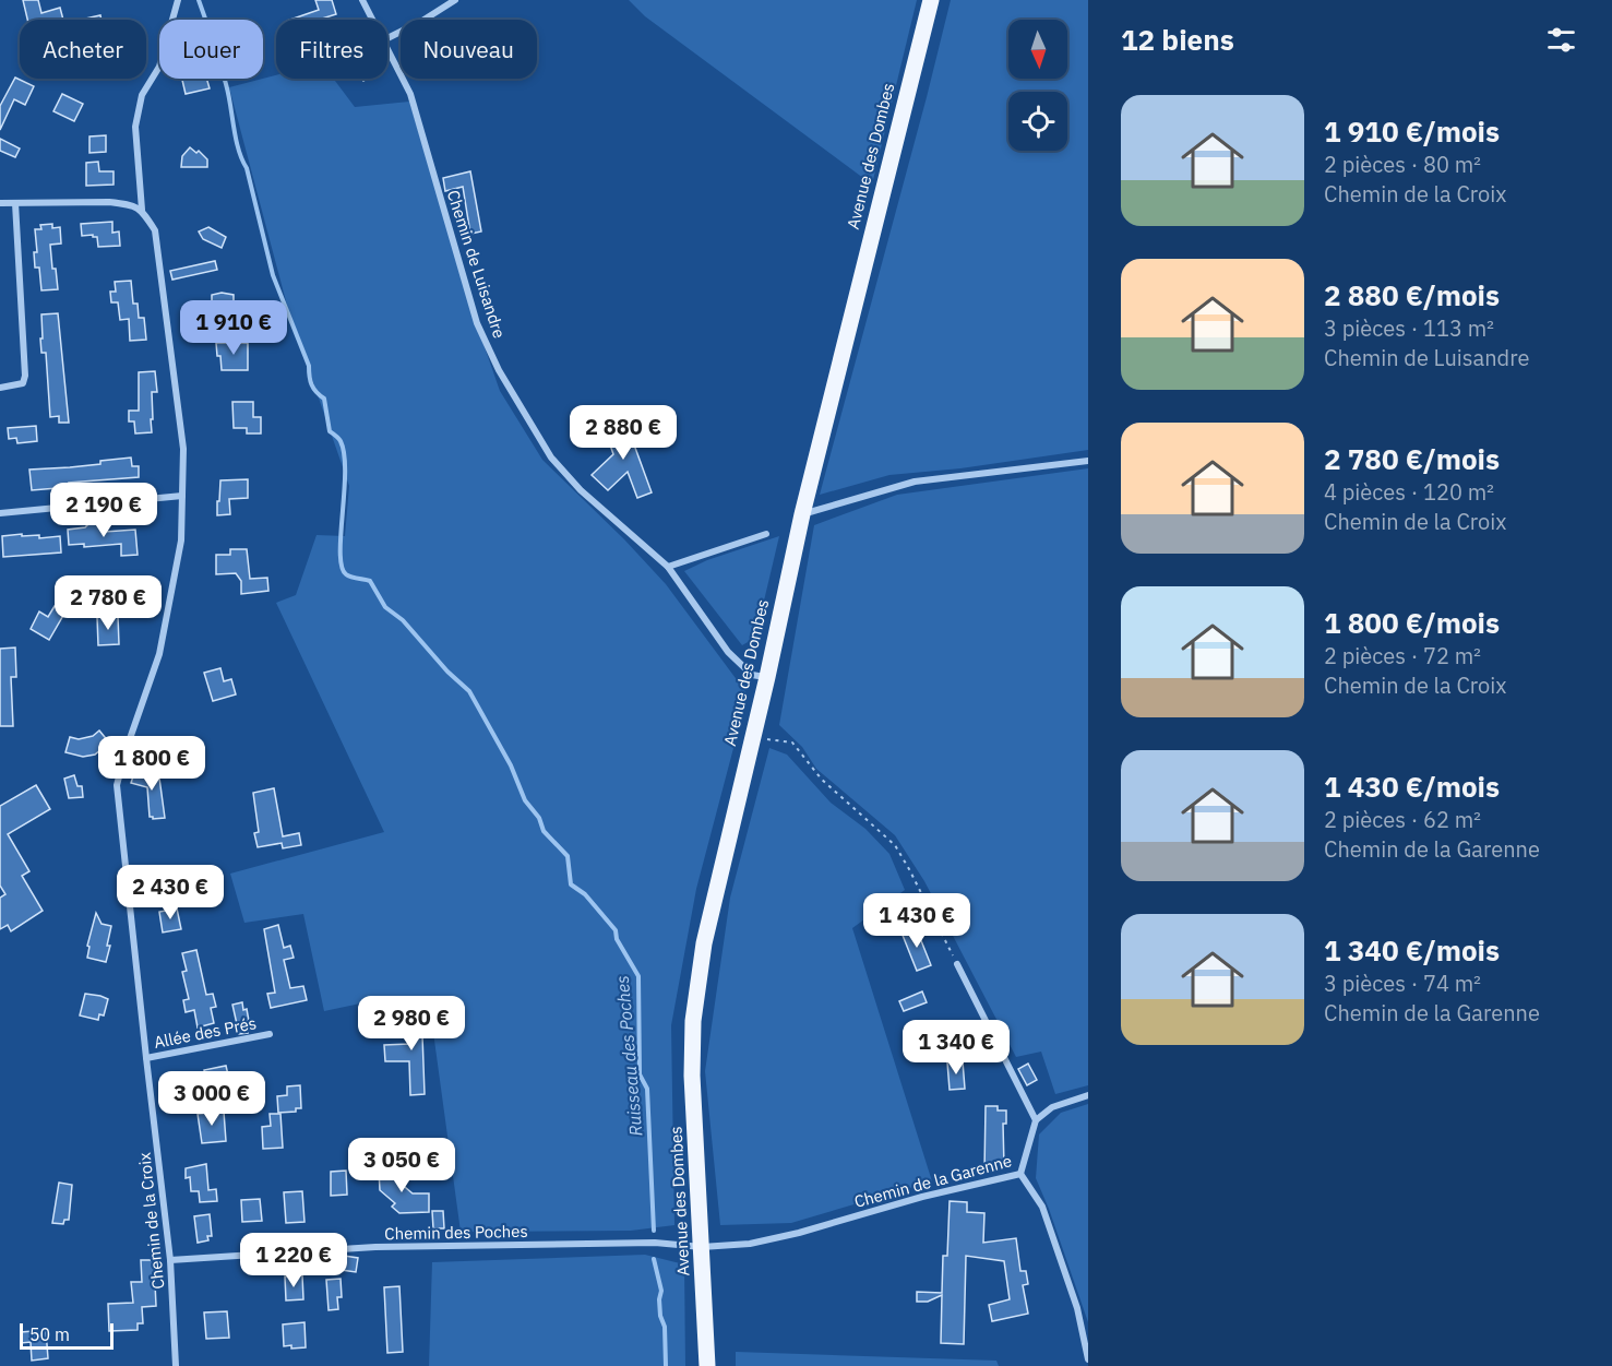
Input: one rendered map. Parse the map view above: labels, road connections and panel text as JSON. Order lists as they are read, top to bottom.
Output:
{
  "streets": {
    "main road": ["Avenue des Dombes"],
    "street": [
      "Chemin de Luisandre",
      "Allée des Prés",
      "Chemin de la Garenne",
      "Chemin de la Croix",
      "Chemin des Poches"
    ]
  },
  "crossings": [
    ["Avenue des Dombes", "Chemin de Luisandre"],
    ["Avenue des Dombes", "Chemin de la Garenne"],
    ["Avenue des Dombes", "Chemin des Poches"],
    ["Allée des Prés", "Chemin de la Croix"],
    ["Chemin de la Garenne", "Chemin des Poches"],
    ["Chemin de la Croix", "Chemin des Poches"]
  ],
  "water": ["Ruisseau des Poches"],
  "scale_bar": "50 m",
  "north": "bottom",
  "page": {
    "heading": "12 biens",
    "chip": [
      "Acheter",
      "Louer",
      "Filtres",
      "Nouveau"
    ],
    "list": [
      {
        "name": "1 910 €/mois",
        "note": "2 pièces · 80 m² · Chemin de la Croix"
      },
      {
        "name": "2 880 €/mois",
        "note": "3 pièces · 113 m² · Chemin de Luisandre"
      },
      {
        "name": "2 780 €/mois",
        "note": "4 pièces · 120 m² · Chemin de la Croix"
      },
      {
        "name": "1 800 €/mois",
        "note": "2 pièces · 72 m² · Chemin de la Croix"
      },
      {
        "name": "1 430 €/mois",
        "note": "2 pièces · 62 m² · Chemin de la Garenne"
      },
      {
        "name": "1 340 €/mois",
        "note": "3 pièces · 74 m² · Chemin de la Garenne"
      }
    ],
    "price": [
      "1 910 €",
      "2 880 €",
      "2 190 €",
      "2 780 €",
      "1 800 €",
      "2 430 €",
      "1 430 €",
      "2 980 €",
      "1 340 €",
      "3 000 €",
      "3 050 €",
      "1 220 €"
    ],
    "scale": "50 m"
  }
}
